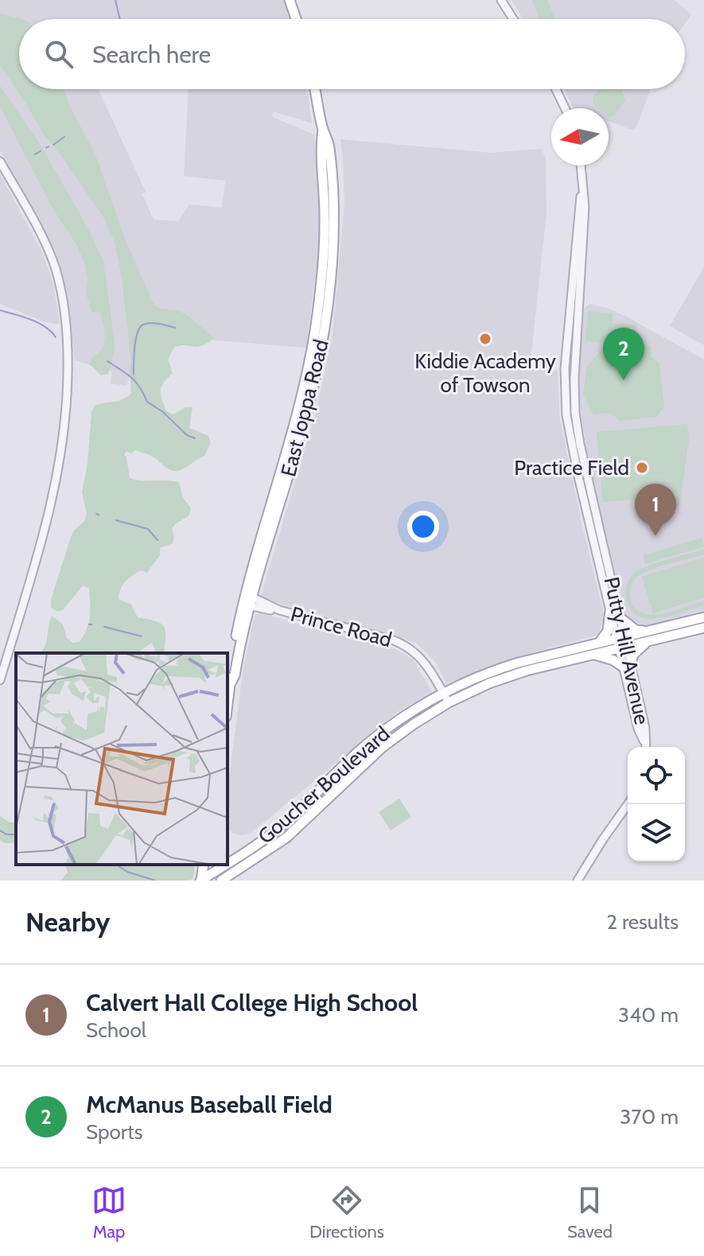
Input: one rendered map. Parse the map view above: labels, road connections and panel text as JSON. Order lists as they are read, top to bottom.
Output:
{
  "streets": {
    "main road": ["East Joppa Road", "Goucher Boulevard"],
    "street": ["Prince Road", "Putty Hill Avenue"]
  },
  "crossings": [
    ["East Joppa Road", "Prince Road"],
    ["Prince Road", "Goucher Boulevard"],
    ["Putty Hill Avenue", "Goucher Boulevard"]
  ],
  "places": ["Kiddie Academy of Towson", "Practice Field"],
  "north": "left",
  "page": {
    "search": "Search here",
    "pins": ["2", "1"],
    "heading": ["Nearby", "2 results"],
    "list": [
      {
        "mark": "1",
        "name": "Calvert Hall College High School",
        "note": "School",
        "value": "340 m"
      },
      {
        "mark": "2",
        "name": "McManus Baseball Field",
        "note": "Sports",
        "value": "370 m"
      }
    ],
    "nav": ["Map", "Directions", "Saved"]
  }
}
